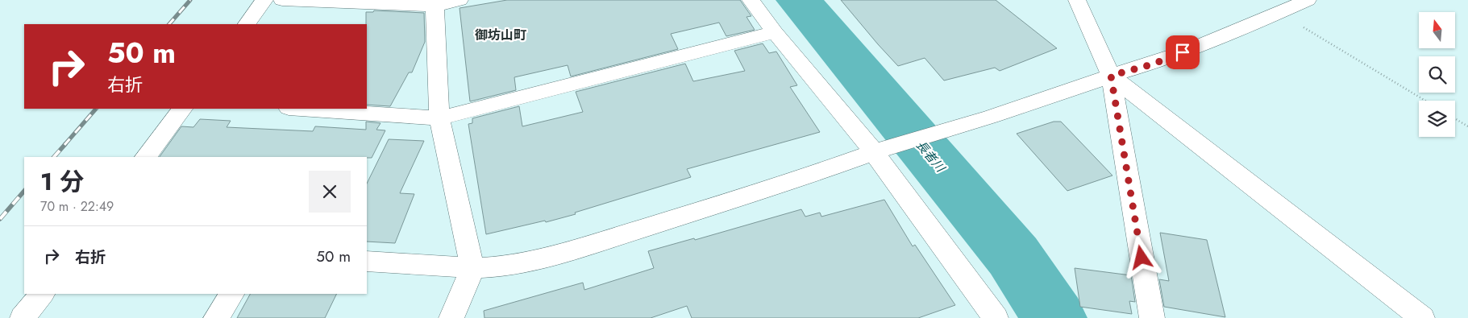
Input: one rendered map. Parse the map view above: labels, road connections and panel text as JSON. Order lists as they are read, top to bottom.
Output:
{
  "districts": ["御坊山町"],
  "water": ["長者川"],
  "north": "top",
  "page": {
    "turn": ["50 m", "右折"],
    "heading": ["1 分", "70 m · 22:49"],
    "list": [
      {
        "name": "右折",
        "value": "50 m"
      }
    ]
  }
}
